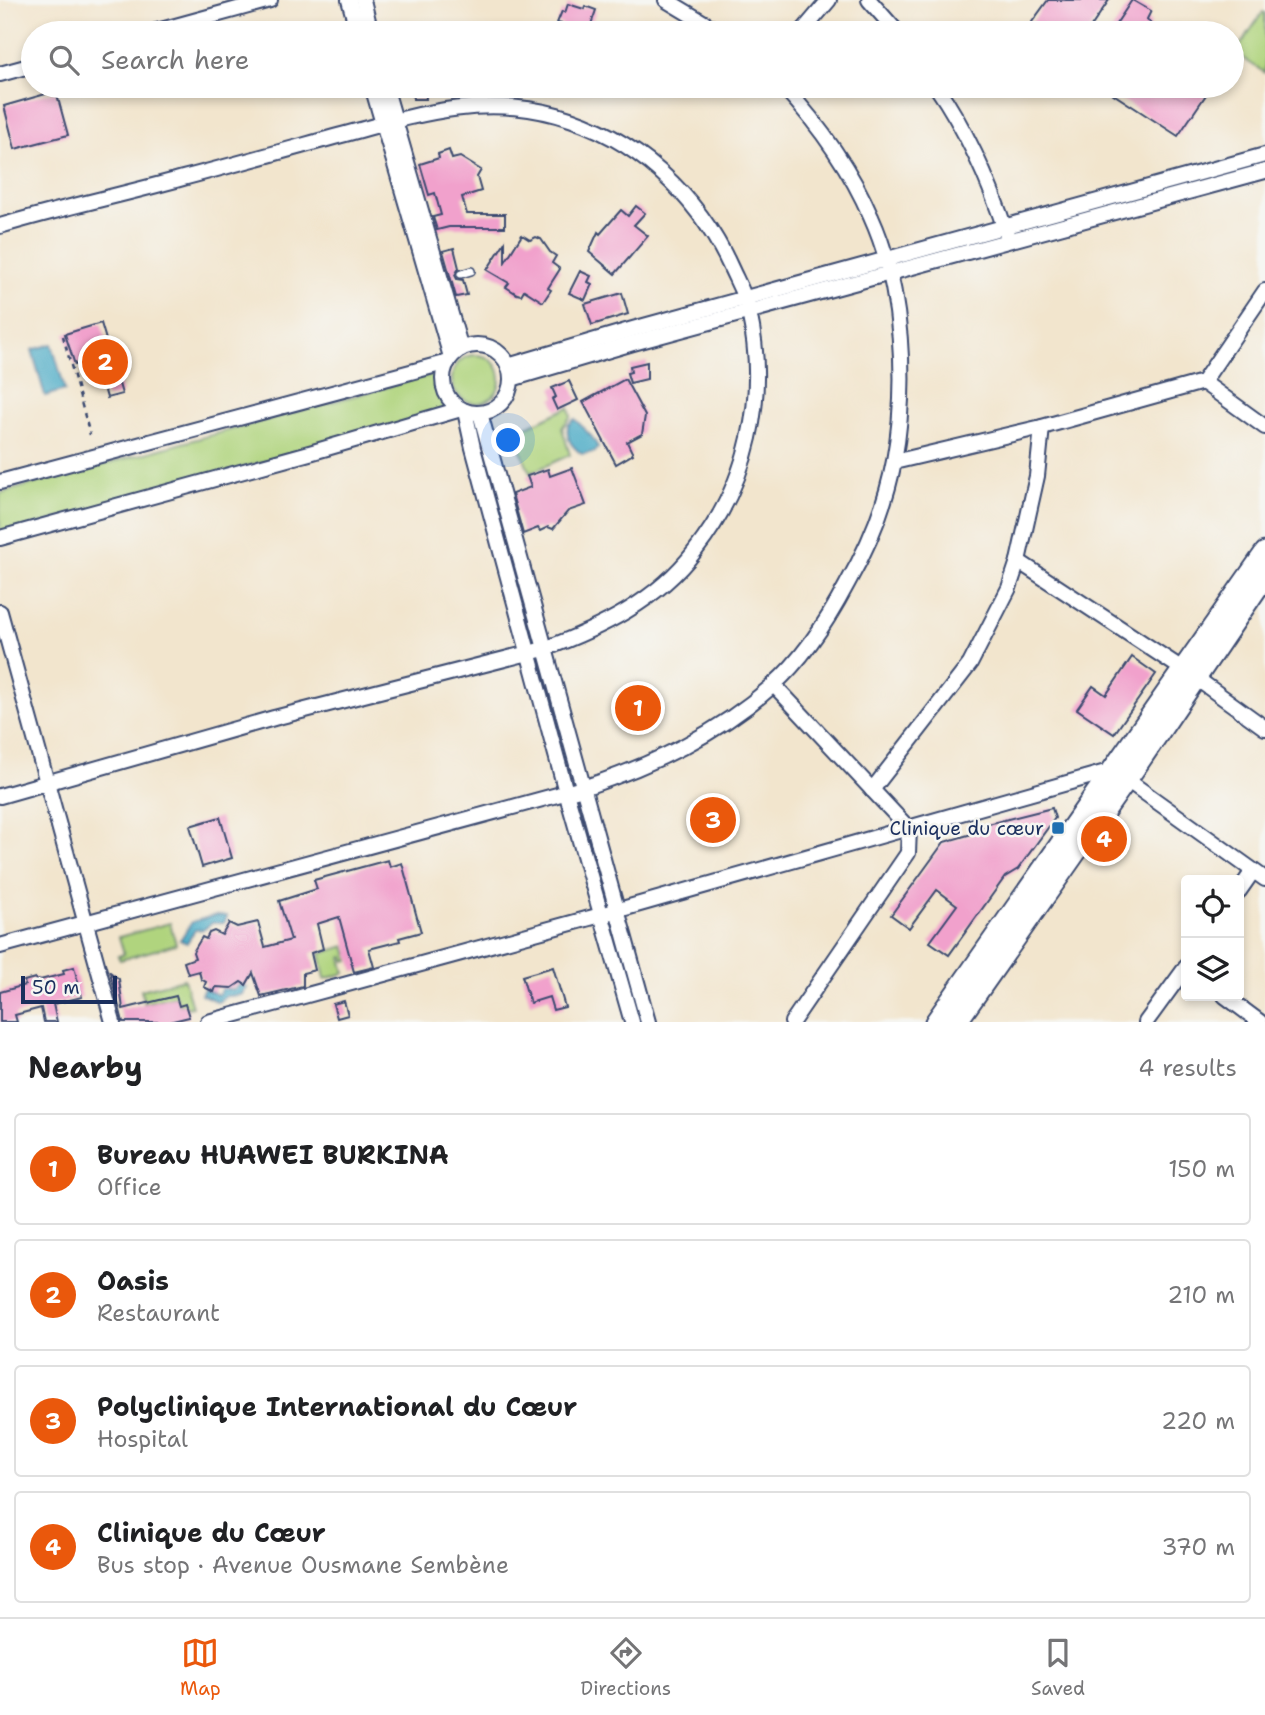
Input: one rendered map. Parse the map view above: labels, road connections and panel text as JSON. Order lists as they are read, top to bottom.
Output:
{
  "places": {
    "transit": ["Clinique du cœur"]
  },
  "scale_bar": "50 m",
  "page": {
    "search": "Search here",
    "pins": [
      "2",
      "1",
      "3",
      "4"
    ],
    "scale": "50 m",
    "heading": ["Nearby", "4 results"],
    "list": [
      {
        "mark": "1",
        "name": "Bureau HUAWEI BURKINA",
        "note": "Office",
        "value": "150 m"
      },
      {
        "mark": "2",
        "name": "Oasis",
        "note": "Restaurant",
        "value": "210 m"
      },
      {
        "mark": "3",
        "name": "Polyclinique International du Cœur",
        "note": "Hospital",
        "value": "220 m"
      },
      {
        "mark": "4",
        "name": "Clinique du Cœur",
        "note": "Bus stop · Avenue Ousmane Sembène",
        "value": "370 m"
      }
    ],
    "nav": ["Map", "Directions", "Saved"]
  }
}
